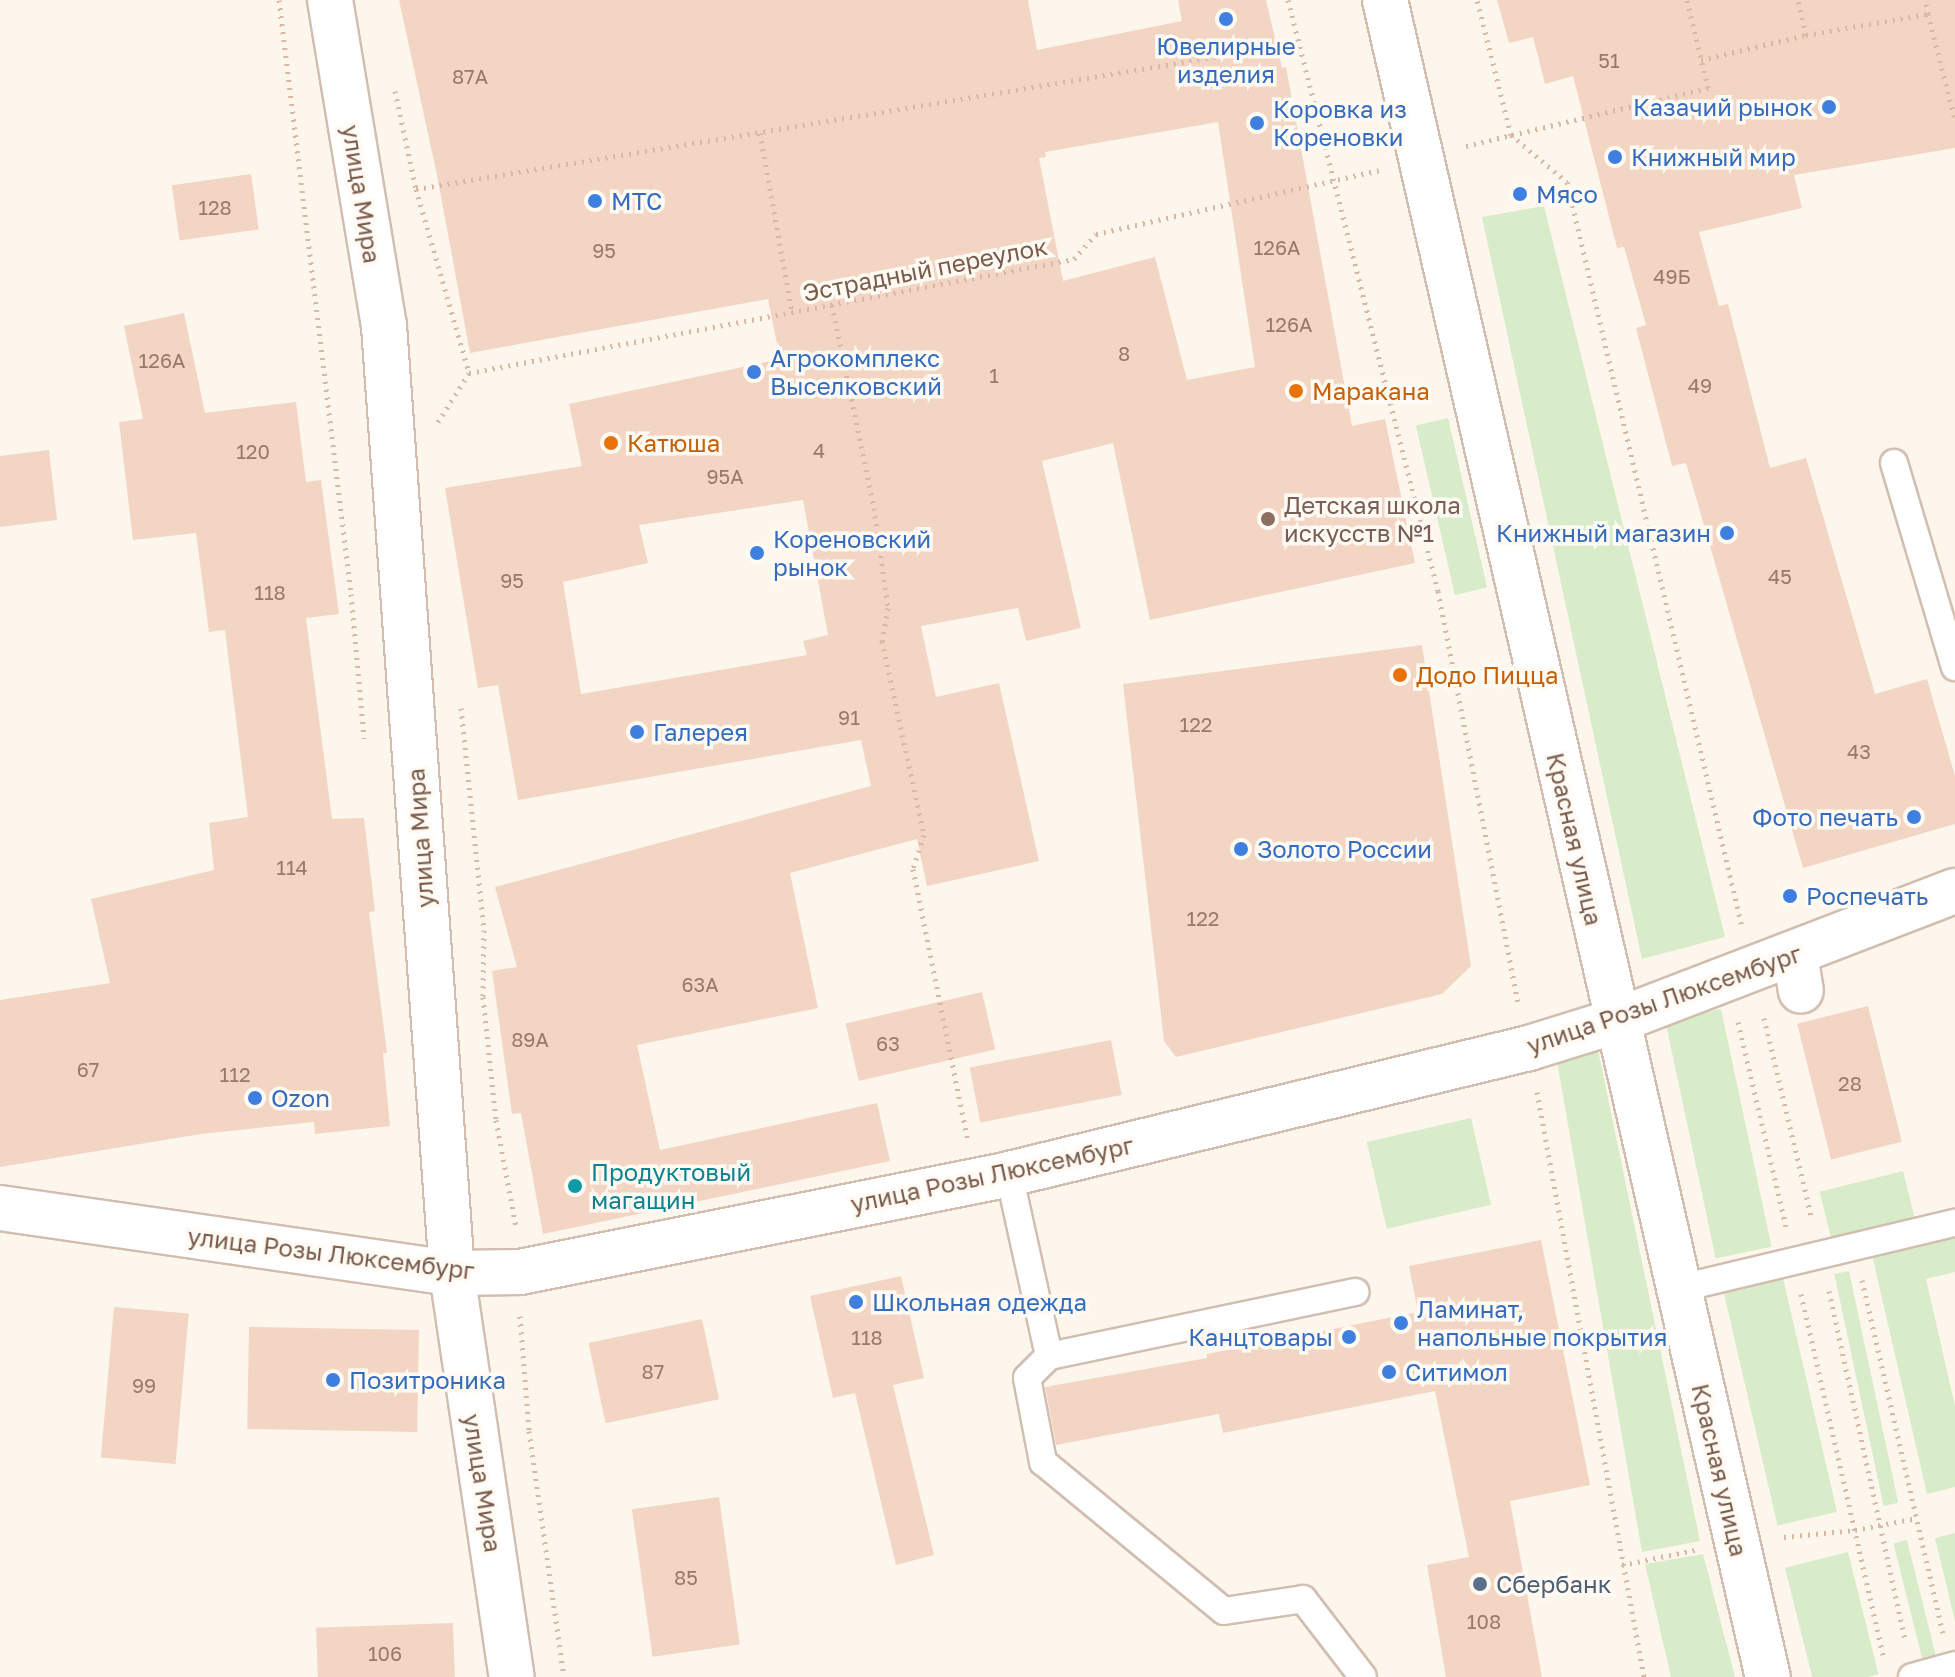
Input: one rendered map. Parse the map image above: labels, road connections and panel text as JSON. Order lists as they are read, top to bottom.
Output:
{
  "streets": {
    "street": ["улица Мира", "Красная улица", "улица Розы Люксембург"],
    "path": ["Эстрадный переулок"]
  },
  "crossings": [
    ["улица Мира", "улица Розы Люксембург"],
    ["Эстрадный переулок", "Красная улица"],
    ["Красная улица", "улица Розы Люксембург"]
  ],
  "places": [
    "Ювелирные изделия",
    "Казачий рынок",
    "Коровка из Кореновки",
    "Книжный мир",
    "Мясо",
    "МТС",
    "Агрокомплекс Выселковский",
    "Маракана",
    "Катюша",
    "Детская школа искусств №1",
    "Книжный магазин",
    "Кореновский рынок",
    "Додо Пицца",
    "Галерея",
    "Фото печать",
    "Золото России",
    "Роспечать",
    "Ozon",
    "Продуктовый магащин",
    "Школьная одежда",
    "Ламинат, напольные покрытия",
    "Канцтовары",
    "Ситимол",
    "Позитроника",
    "Сбербанк"
  ],
  "house_numbers": [
    "51",
    "87А",
    "128",
    "126А",
    "95",
    "49Б",
    "126А",
    "8",
    "126А",
    "1",
    "49",
    "4",
    "120",
    "95А",
    "45",
    "95",
    "118",
    "91",
    "122",
    "43",
    "114",
    "122",
    "63А",
    "89А",
    "63",
    "67",
    "112",
    "28",
    "118",
    "87",
    "99",
    "85",
    "108",
    "106"
  ]
}
